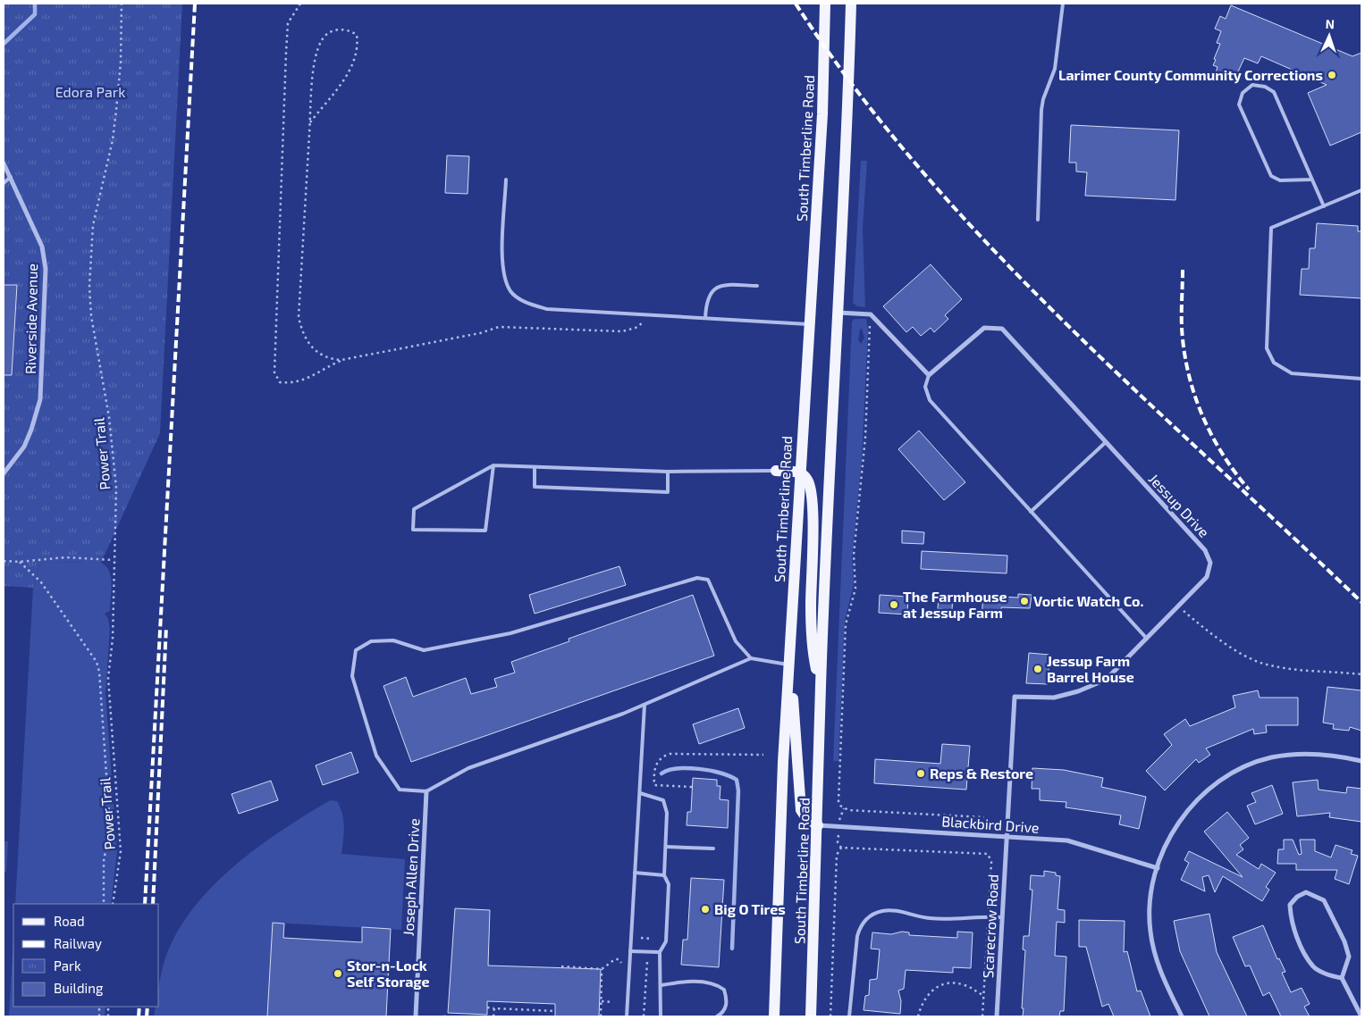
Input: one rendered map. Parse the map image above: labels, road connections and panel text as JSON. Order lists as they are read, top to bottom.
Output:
{
  "streets": {
    "main road": ["South Timberline Road"],
    "street": [
      "Riverside Avenue",
      "Jessup Drive",
      "Blackbird Drive",
      "Joseph Allen Drive",
      "Scarecrow Road"
    ],
    "path": ["Power Trail"]
  },
  "crossings": [
    ["South Timberline Road", "Blackbird Drive"],
    ["Jessup Drive", "Blackbird Drive"],
    ["Jessup Drive", "Scarecrow Road"],
    ["Blackbird Drive", "Scarecrow Road"]
  ],
  "parks": ["Edora Park"],
  "places": [
    "Larimer County Community Corrections",
    "Vortic Watch Co.",
    "The Farmhouse at Jessup Farm",
    "Jessup Farm Barrel House",
    "Reps & Restore",
    "Big O Tires",
    "Stor-n-Lock Self Storage"
  ],
  "legend": [
    "Road",
    "Railway",
    "Park",
    "Building"
  ],
  "north": "top"
}
